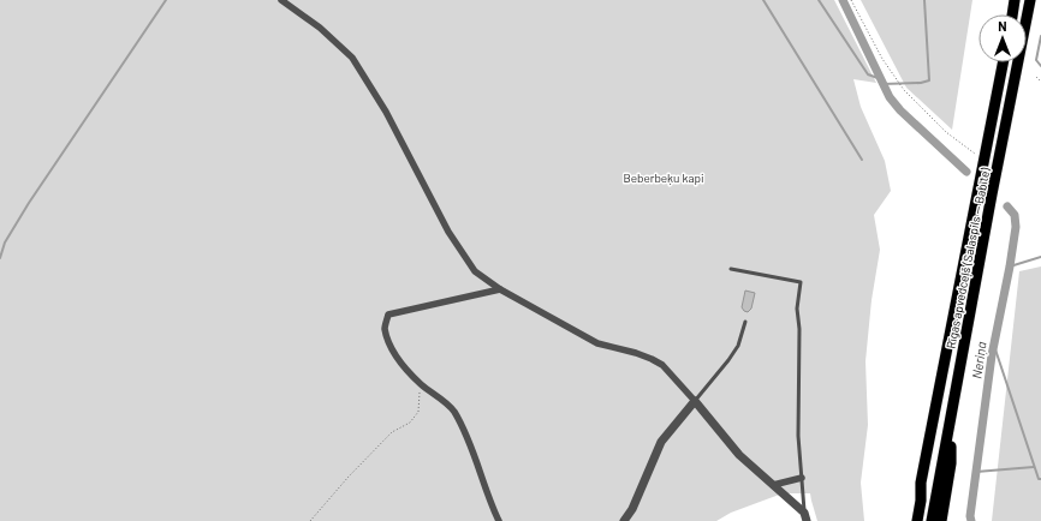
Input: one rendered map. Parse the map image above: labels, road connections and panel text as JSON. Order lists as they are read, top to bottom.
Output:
{
  "streets": {
    "highway": ["Rīgas apvedceļš (Salaspils — Babīte)"]
  },
  "water": ["Neriņa"],
  "parks": ["Beberbeķu kapi"],
  "north": "top"
}
